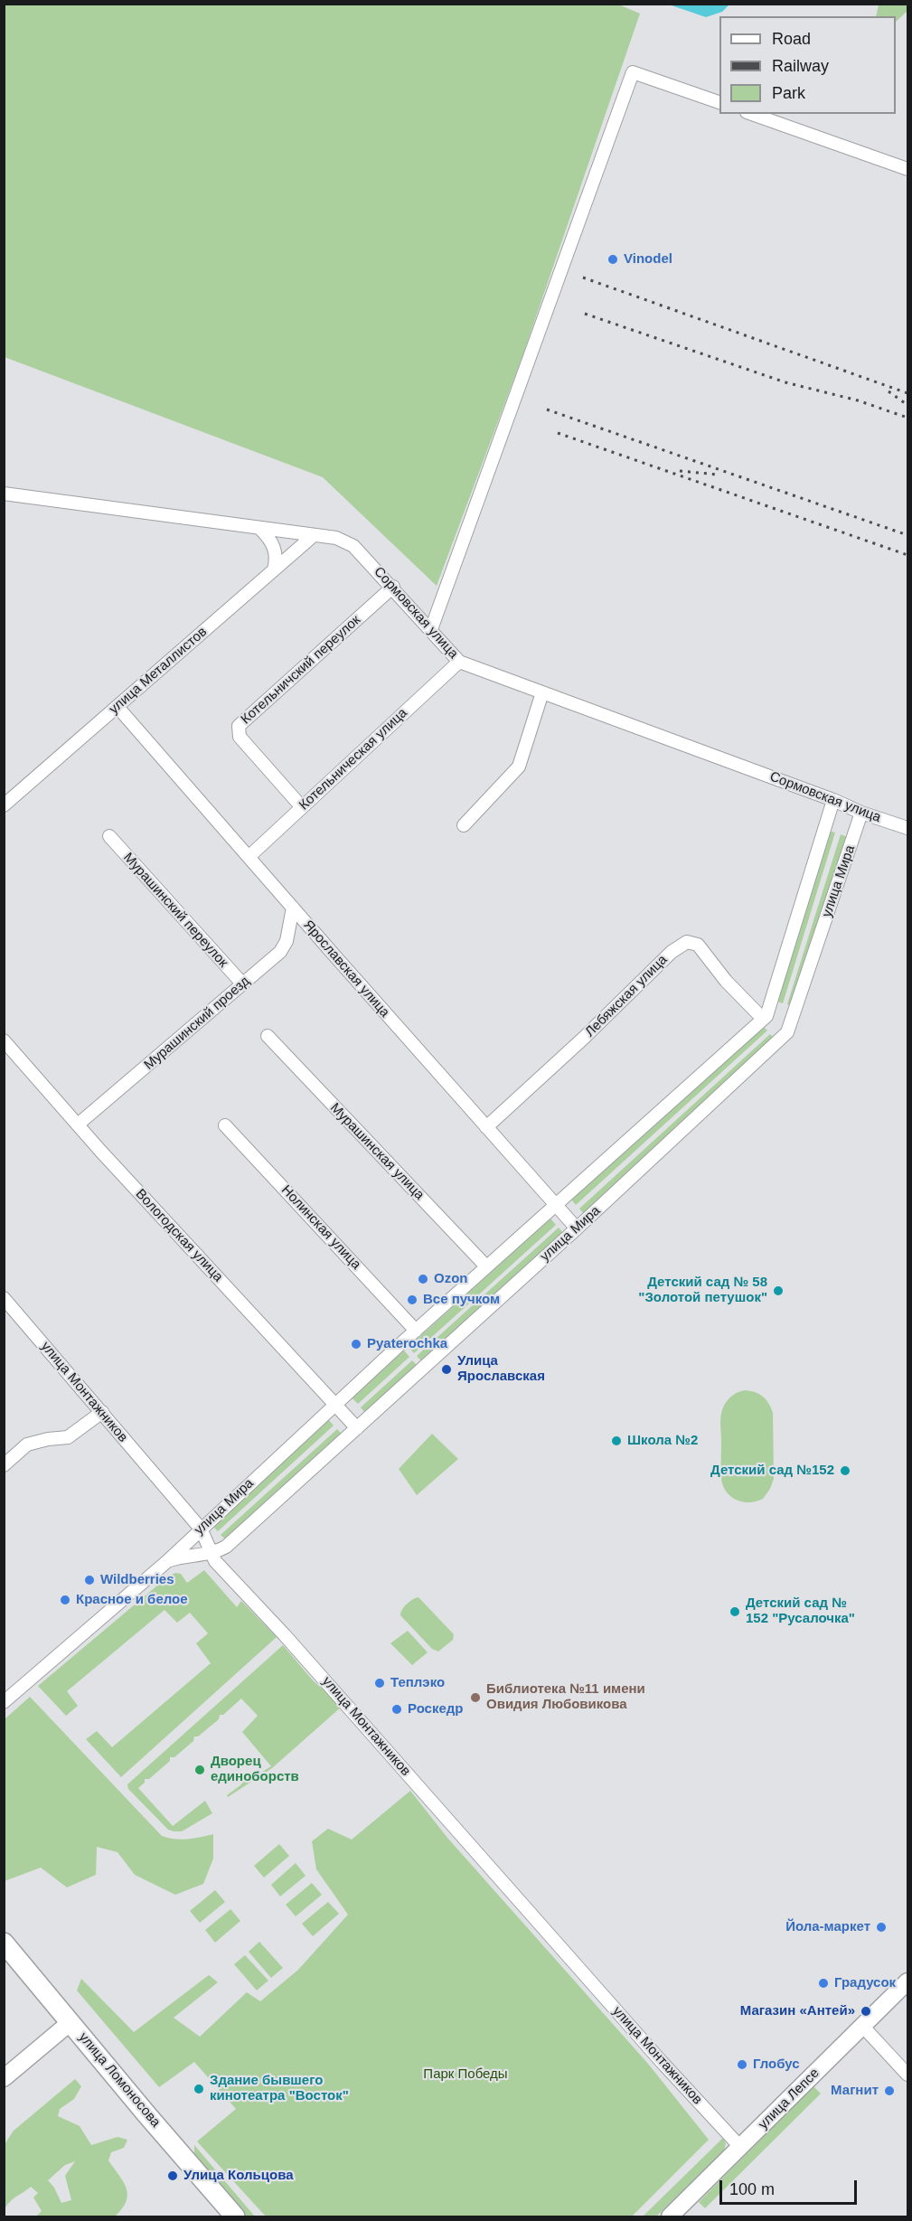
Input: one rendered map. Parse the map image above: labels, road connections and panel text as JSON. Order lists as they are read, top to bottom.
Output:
{
  "streets": {
    "highway": ["улица Ломоносова"],
    "main road": ["улица Лепсе"],
    "street": [
      "Сормовская улица",
      "Котельничский переулок",
      "улица Металлистов",
      "Котельническая улица",
      "улица Мира",
      "Мурашинский переулок",
      "Ярославская улица",
      "Лебяжская улица",
      "Мурашинский проезд",
      "Мурашинская улица",
      "Нолинская улица",
      "Вологодская улица",
      "улица Монтажников"
    ]
  },
  "crossings": [
    ["Сормовская улица", "Котельничский переулок"],
    ["Сормовская улица", "улица Металлистов"],
    ["Сормовская улица", "Котельническая улица"],
    ["Сормовская улица", "улица Мира"],
    ["Котельничский переулок", "Котельническая улица"],
    ["улица Металлистов", "Ярославская улица"],
    ["Котельническая улица", "Ярославская улица"],
    ["улица Мира", "Ярославская улица"],
    ["улица Мира", "Лебяжская улица"],
    ["улица Мира", "Мурашинская улица"],
    ["улица Мира", "Нолинская улица"],
    ["улица Мира", "Вологодская улица"],
    ["улица Мира", "улица Монтажников"],
    ["Мурашинский переулок", "Мурашинский проезд"],
    ["Ярославская улица", "Лебяжская улица"],
    ["Ярославская улица", "Мурашинский проезд"],
    ["Мурашинский проезд", "Вологодская улица"],
    ["улица Монтажников", "улица Лепсе"]
  ],
  "parks": ["Парк Победы"],
  "places": [
    "Vinodel",
    "Ozon",
    "Детский сад № 58 \"Золотой петушок\"",
    "Все пучком",
    "Pyaterochka",
    "Улица Ярославская",
    "Школа №2",
    "Детский сад №152",
    "Wildberries",
    "Красное и белое",
    "Детский сад № 152 \"Русалочка\"",
    "Теплэко",
    "Библиотека №11 имени Овидия Любовикова",
    "Роскедр",
    "Дворец единоборств",
    "Йола-маркет",
    "Градусок",
    "Магазин «Антей»",
    "Глобус",
    "Здание бывшего кинотеатра \"Восток\"",
    "Магнит",
    "Улица Кольцова"
  ],
  "legend": ["Road", "Railway", "Park"],
  "scale_bar": "100 m"
}
